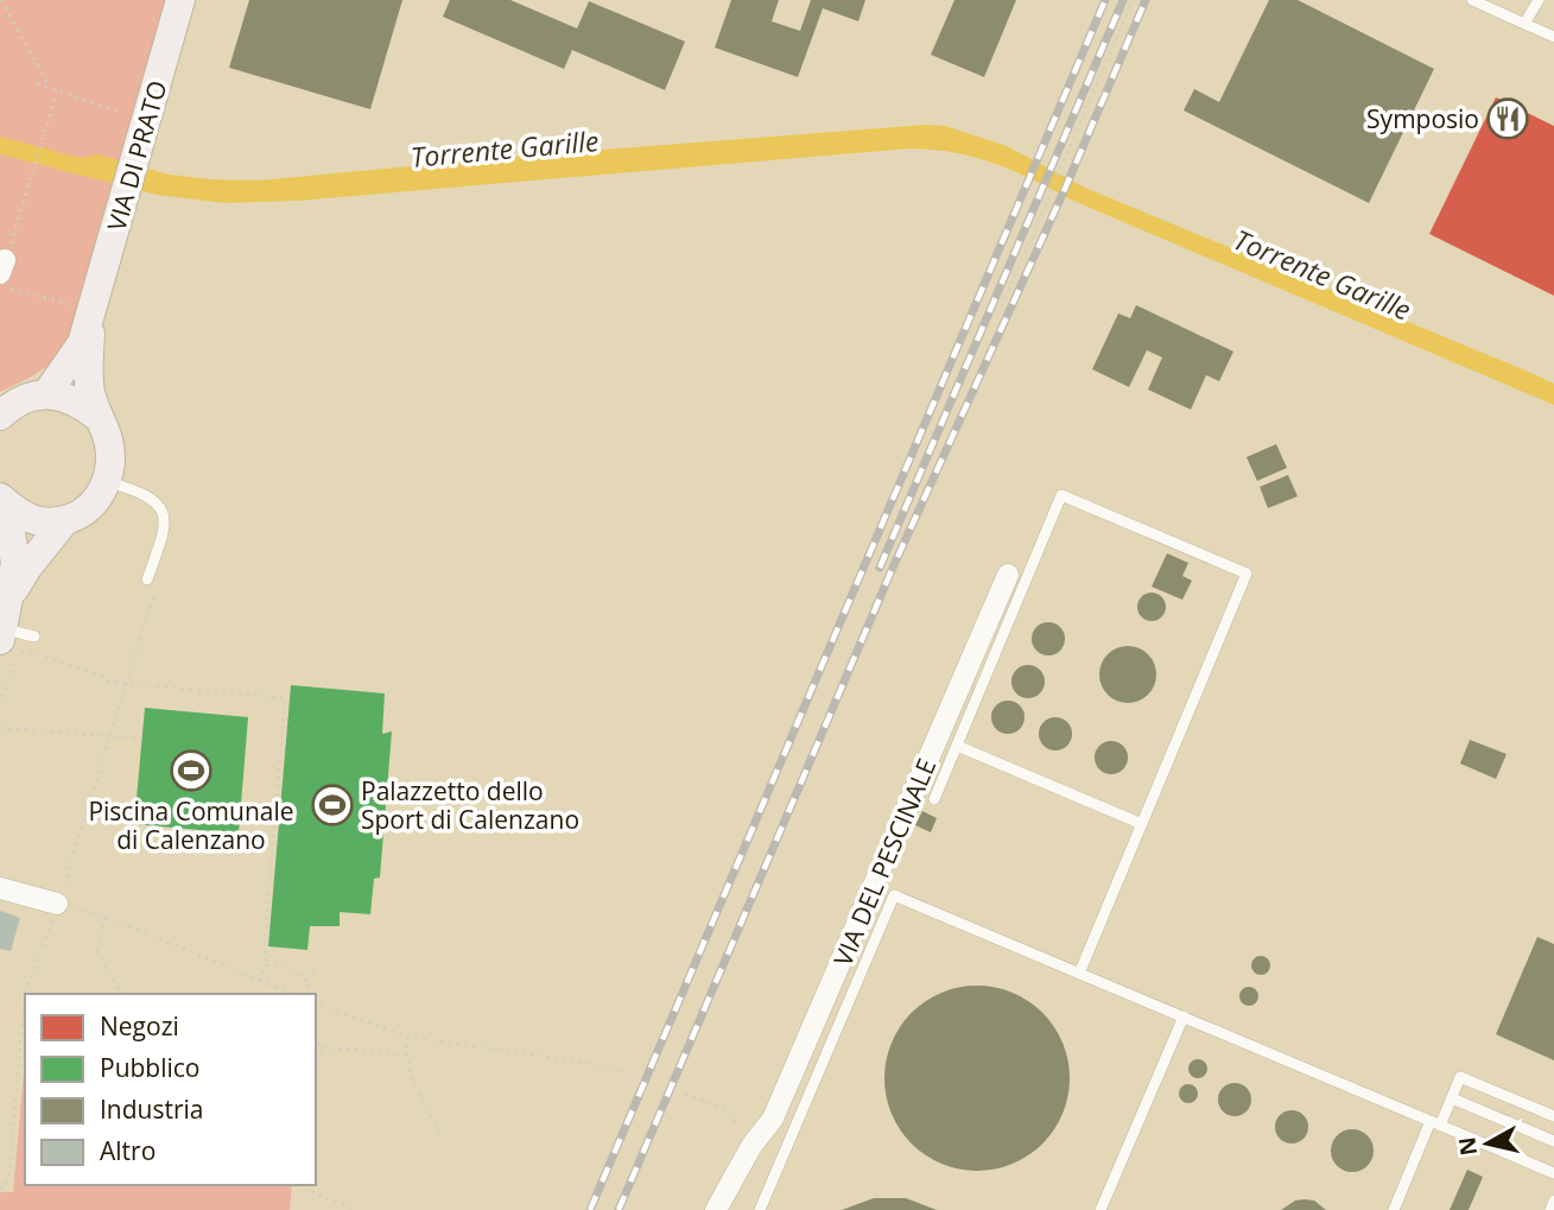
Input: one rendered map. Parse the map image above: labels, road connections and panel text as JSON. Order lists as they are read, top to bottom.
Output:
{
  "streets": {
    "main road": ["VIA DI PRATO"],
    "street": ["VIA DEL PESCINALE"]
  },
  "water": ["Torrente Garille"],
  "places": {
    "restaurant": ["Symposio"],
    "sports": ["Piscina Comunale di Calenzano", "Palazzetto dello Sport di Calenzano"]
  },
  "legend": [
    "Negozi",
    "Pubblico",
    "Industria",
    "Altro"
  ],
  "north": "left"
}
